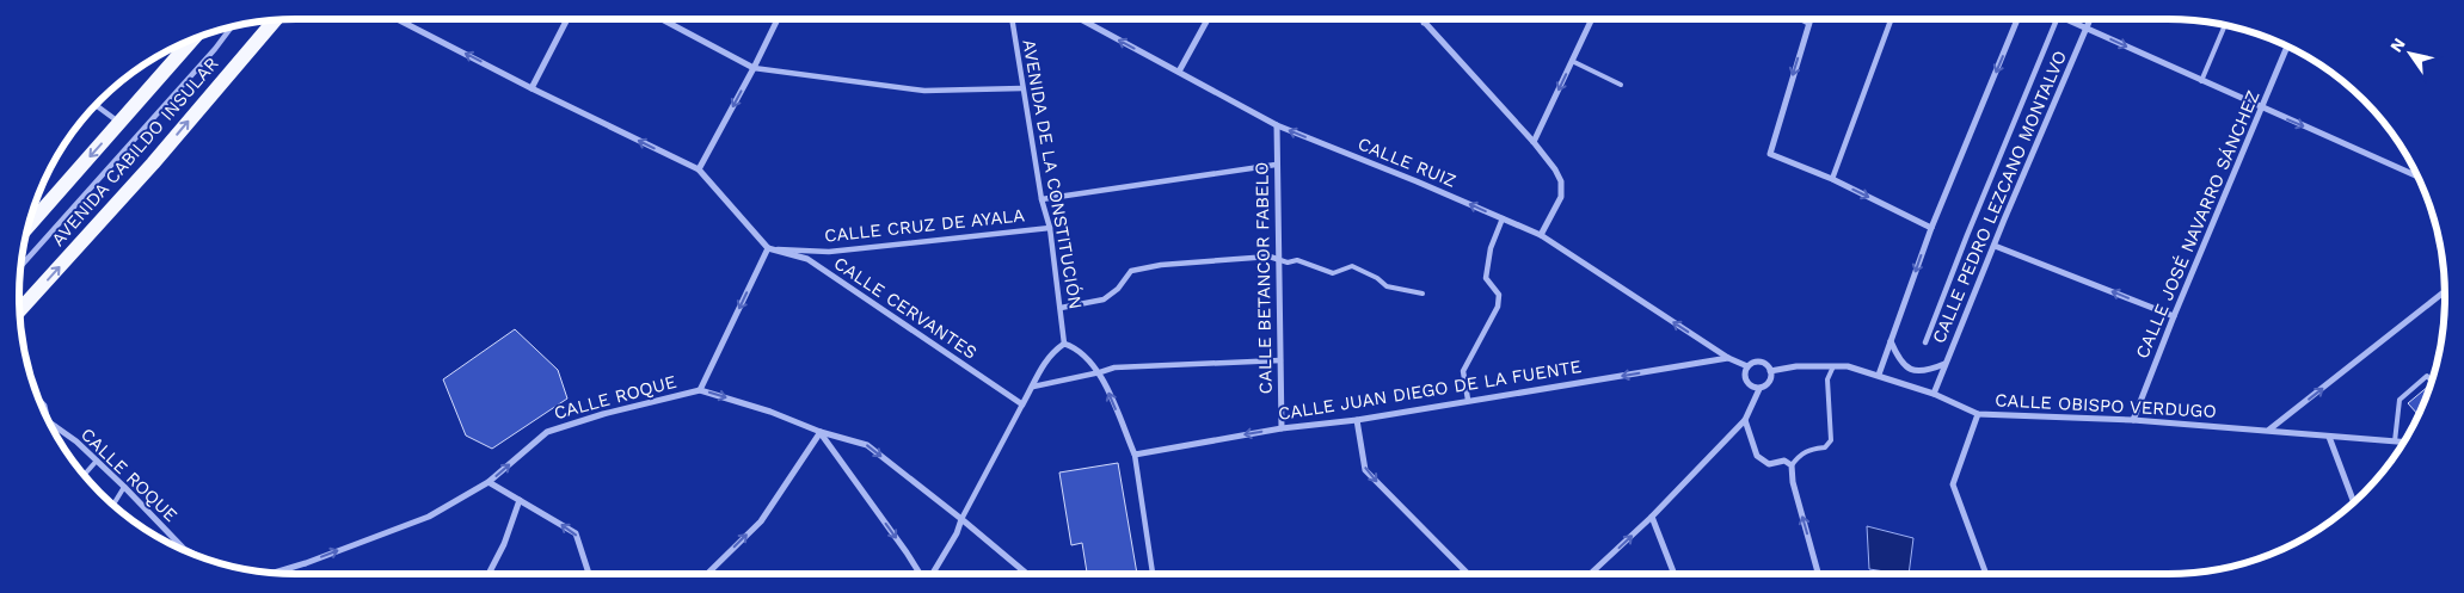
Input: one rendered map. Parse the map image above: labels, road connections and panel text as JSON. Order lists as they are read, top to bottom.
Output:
{
  "streets": {
    "main road": ["AVENIDA CABILDO INSULAR"],
    "street": [
      "CALLE RUIZ",
      "AVENIDA DE LA CONSTITUCIÓN",
      "CALLE PEDRO LEZCANO MONTALVO",
      "CALLE JOSÉ NAVARRO SÁNCHEZ",
      "CALLE CRUZ DE AYALA",
      "CALLE BETANCOR FABELO",
      "CALLE CERVANTES",
      "CALLE JUAN DIEGO DE LA FUENTE",
      "CALLE ROQUE",
      "CALLE OBISPO VERDUGO"
    ]
  },
  "crossings": [
    ["CALLE RUIZ", "CALLE BETANCOR FABELO"],
    ["CALLE RUIZ", "CALLE JUAN DIEGO DE LA FUENTE"],
    ["CALLE RUIZ", "CALLE OBISPO VERDUGO"],
    ["AVENIDA DE LA CONSTITUCIÓN", "CALLE CRUZ DE AYALA"],
    ["CALLE PEDRO LEZCANO MONTALVO", "CALLE OBISPO VERDUGO"],
    ["CALLE JOSÉ NAVARRO SÁNCHEZ", "CALLE OBISPO VERDUGO"],
    ["CALLE CRUZ DE AYALA", "CALLE CERVANTES"],
    ["CALLE BETANCOR FABELO", "CALLE JUAN DIEGO DE LA FUENTE"]
  ],
  "one_way": ["CALLE RUIZ", "CALLE JUAN DIEGO DE LA FUENTE", "CALLE ROQUE"],
  "north": "top left"
}
